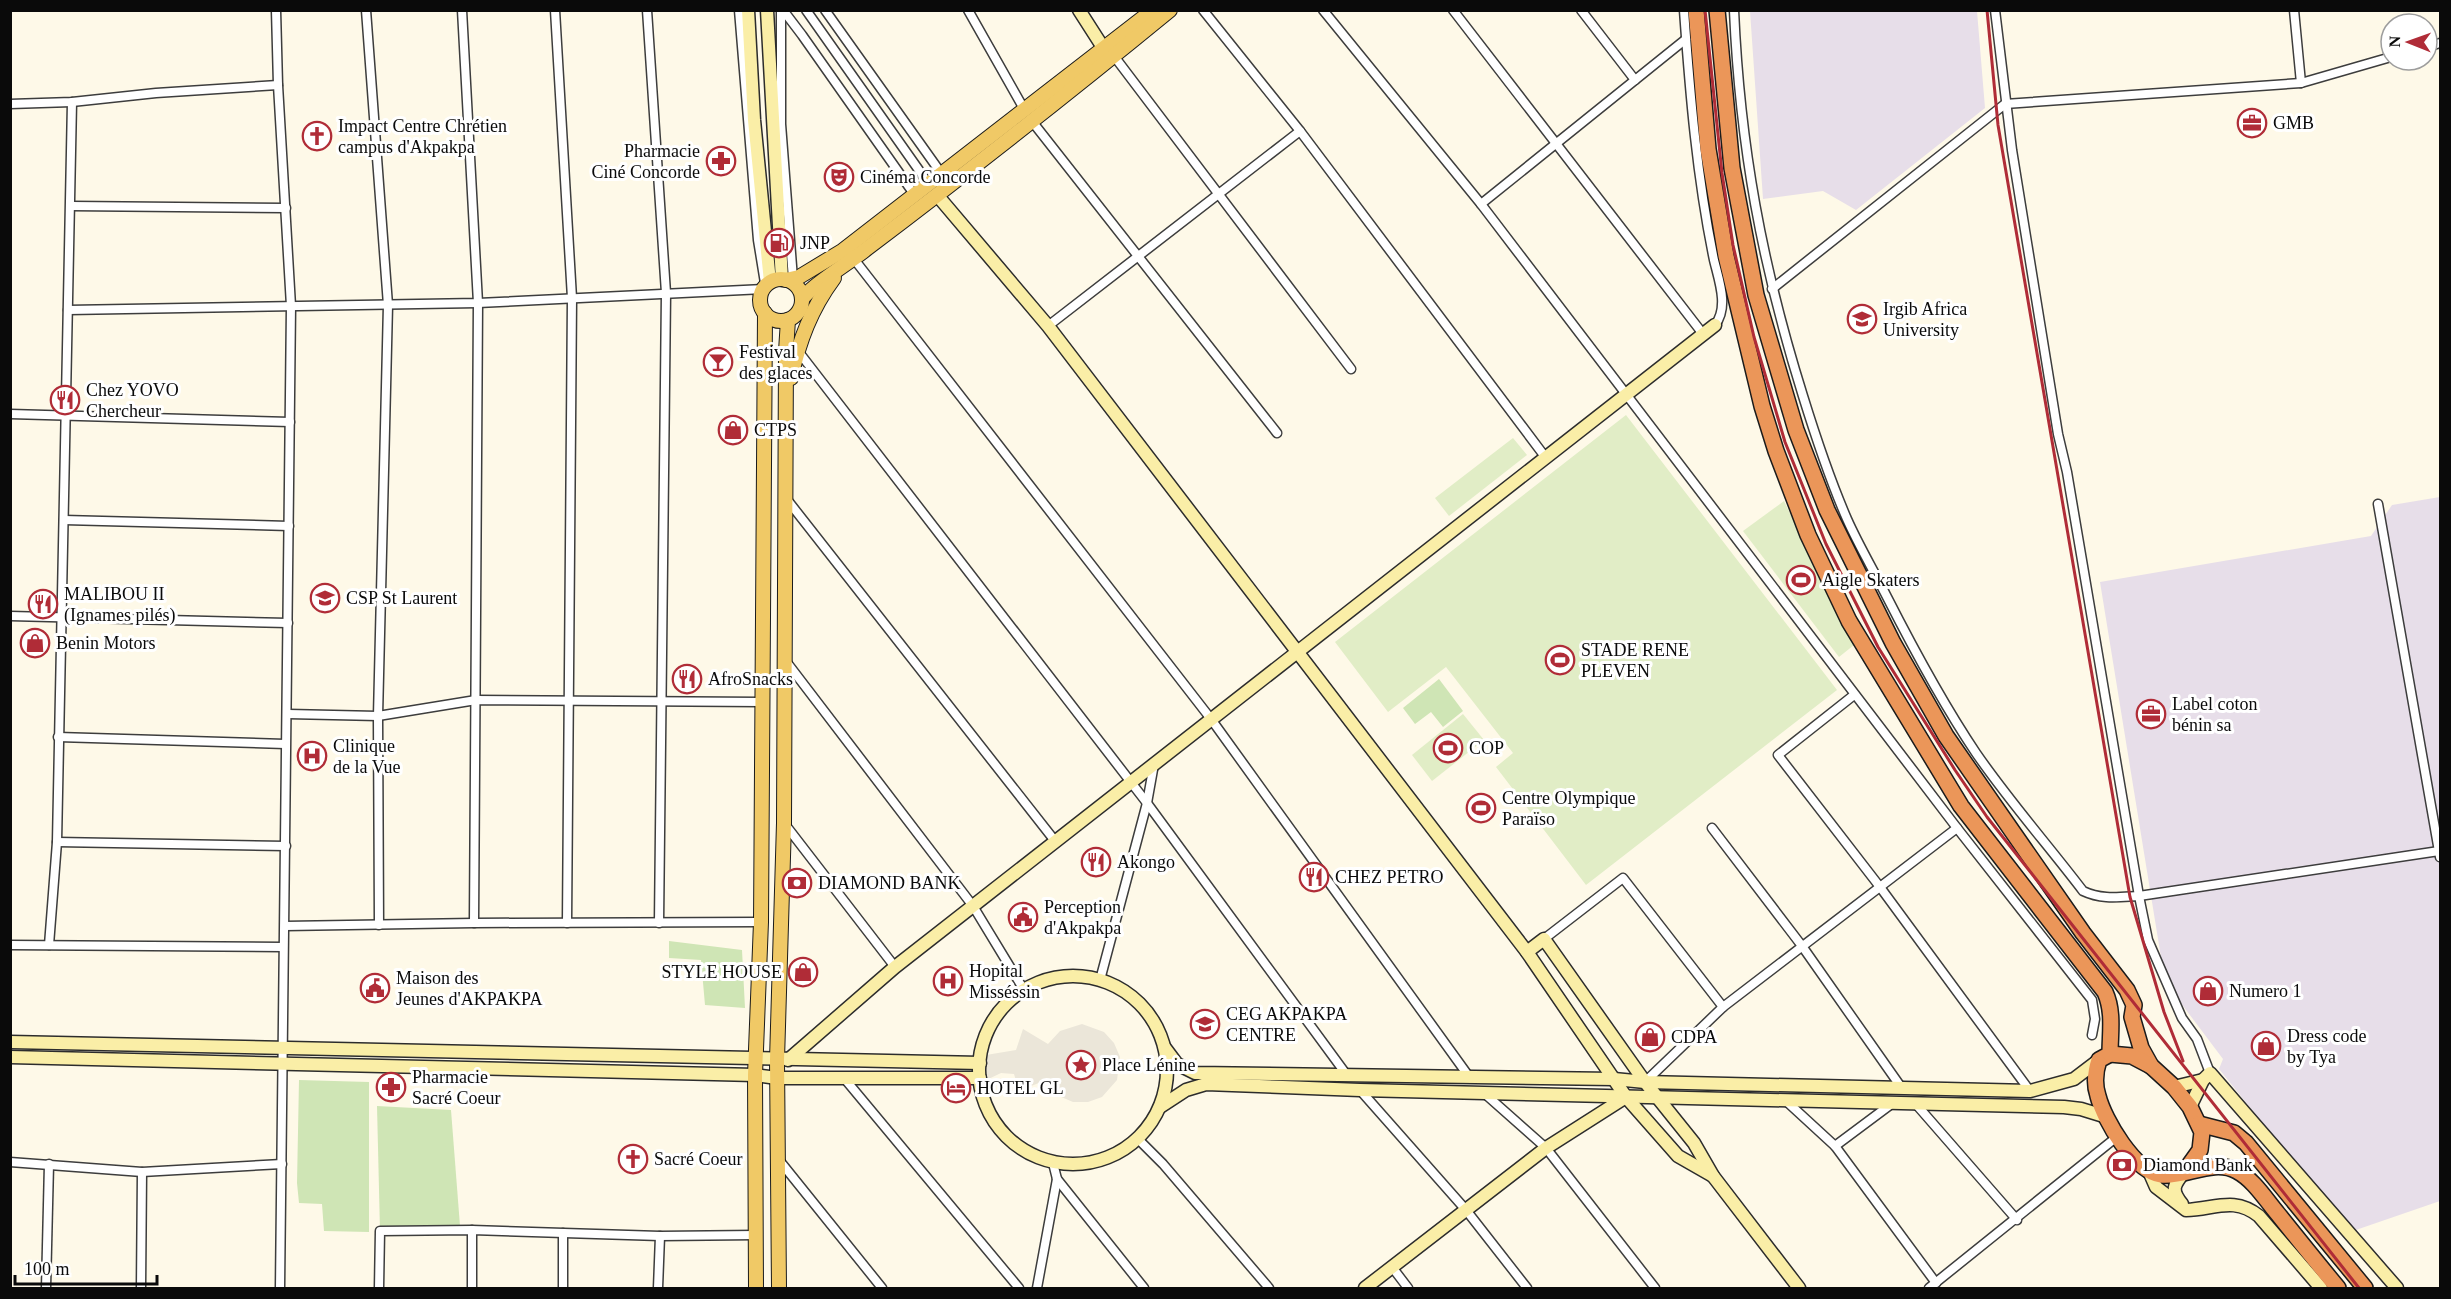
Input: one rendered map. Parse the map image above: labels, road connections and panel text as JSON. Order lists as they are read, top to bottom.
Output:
{
  "places": {
    "office": ["GMB", "Label coton bénin sa"],
    "church": ["Impact Centre Chrétien campus d'Akpakpa", "Sacré Coeur"],
    "pharmacy": ["Pharmacie Ciné Concorde", "Pharmacie Sacré Coeur"],
    "theatre": ["Cinéma Concorde"],
    "fuel station": ["JNP"],
    "school or university": ["Irgib Africa University", "CSP St Laurent", "CEG AKPAKPA CENTRE"],
    "bar": ["Festival des glaces"],
    "restaurant": [
      "Chez YOVO Chercheur",
      "MALIBOU II (Ignames pilés)",
      "AfroSnacks",
      "Akongo",
      "CHEZ PETRO"
    ],
    "shop": [
      "CTPS",
      "Benin Motors",
      "STYLE HOUSE",
      "Numero 1",
      "CDPA",
      "Dress code by Tya"
    ],
    "sports": [
      "Aigle Skaters",
      "STADE RENE PLEVEN",
      "COP",
      "Centre Olympique Paraïso"
    ],
    "hospital": ["Clinique de la Vue", "Hopital Misséssin"],
    "bank": ["DIAMOND BANK", "Diamond Bank"],
    "public building": ["Perception d'Akpakpa", "Maison des Jeunes d'AKPAKPA"],
    "place": ["Place Lénine"],
    "hotel": ["HOTEL GL"]
  },
  "scale_bar": "100 m",
  "north": "left"
}
